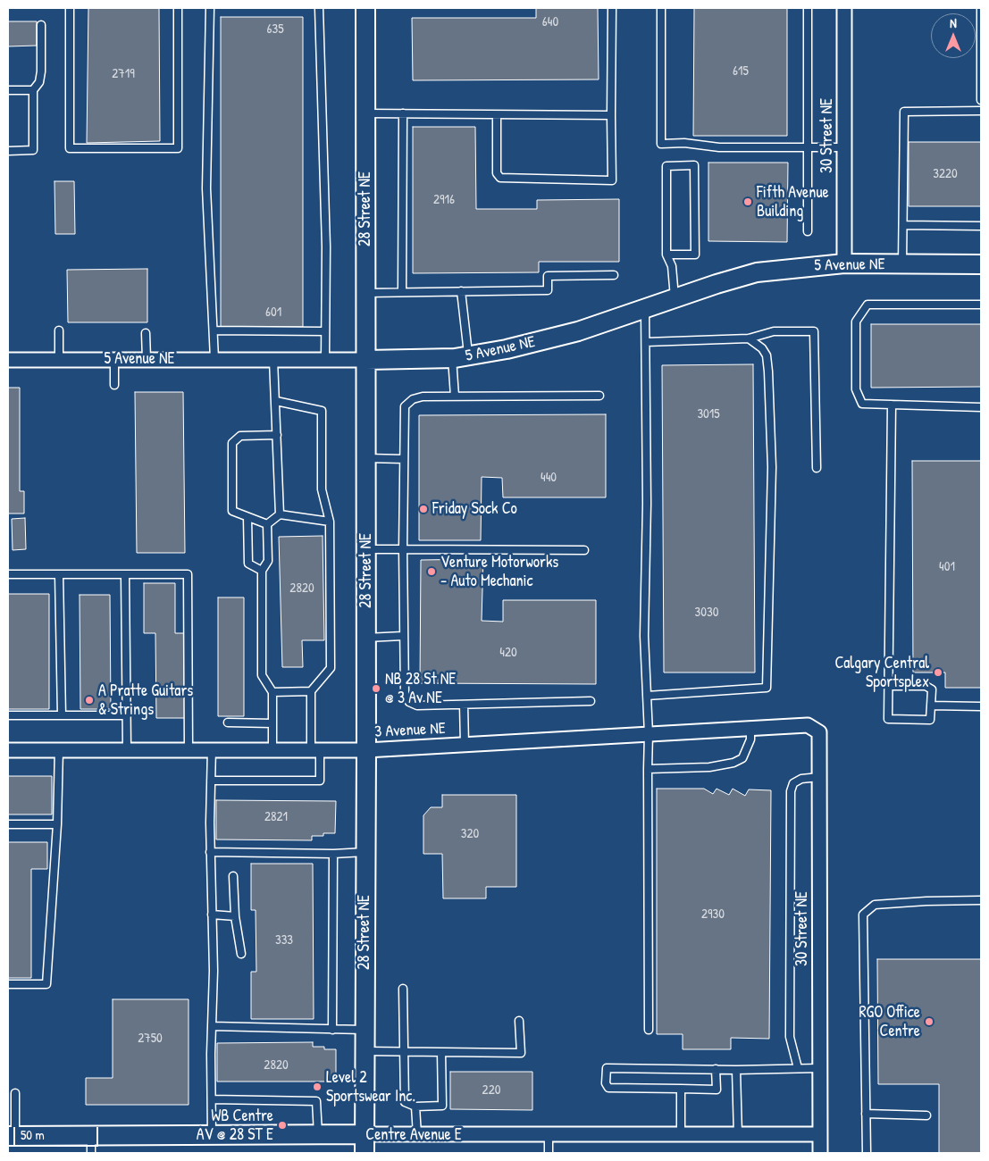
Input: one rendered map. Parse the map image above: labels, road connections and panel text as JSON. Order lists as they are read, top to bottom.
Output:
{
  "streets": {
    "street": [
      "30 Street NE",
      "28 Street NE",
      "5 Avenue NE",
      "3 Avenue NE",
      "Centre Avenue E"
    ]
  },
  "crossings": [
    ["30 Street NE", "5 Avenue NE"],
    ["30 Street NE", "3 Avenue NE"],
    ["30 Street NE", "Centre Avenue E"],
    ["28 Street NE", "5 Avenue NE"],
    ["28 Street NE", "3 Avenue NE"],
    ["28 Street NE", "Centre Avenue E"]
  ],
  "places": [
    "Fifth Avenue Building",
    "Friday Sock Co",
    "Venture Motorworks - Auto Mechanic",
    "Calgary Central Sportsplex",
    "NB 28 St NE @ 3 Av NE",
    "A Pratte Guitars & Strings",
    "RGO Office Centre",
    "Level 2 Sportswear Inc.",
    "WB Centre AV @ 28 ST E"
  ],
  "house_numbers": [
    "640",
    "635",
    "615",
    "2719",
    "3220",
    "2916",
    "601",
    "3015",
    "440",
    "401",
    "2820",
    "3030",
    "420",
    "2821",
    "320",
    "2930",
    "333",
    "2750",
    "2820",
    "220"
  ],
  "scale_bar": "50 m",
  "north": "top"
}
